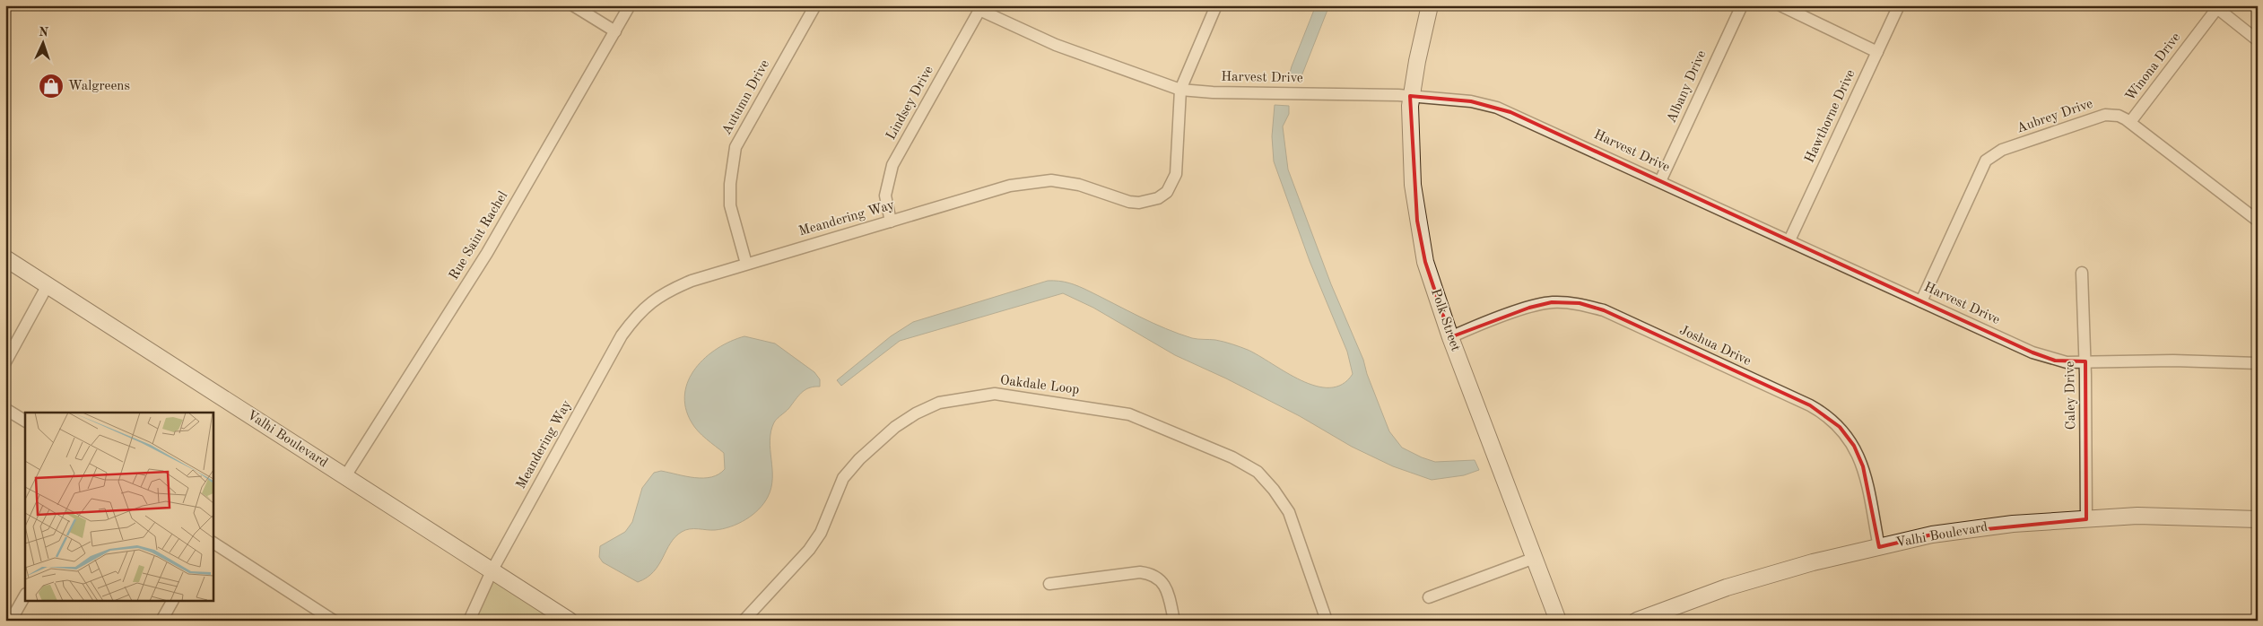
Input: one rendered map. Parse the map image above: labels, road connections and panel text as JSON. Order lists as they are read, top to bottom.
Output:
{
  "streets": {
    "street": [
      "Winona Drive",
      "Harvest Drive",
      "Albany Drive",
      "Autumn Drive",
      "Lindsey Drive",
      "Hawthorne Drive",
      "Aubrey Drive",
      "Meandering Way",
      "Rue Saint Rachel",
      "Polk Street",
      "Joshua Drive",
      "Oakdale Loop",
      "Caley Drive",
      "Valhi Boulevard"
    ]
  },
  "crossings": [
    ["Winona Drive", "Aubrey Drive"],
    ["Harvest Drive", "Albany Drive"],
    ["Harvest Drive", "Lindsey Drive"],
    ["Harvest Drive", "Hawthorne Drive"],
    ["Harvest Drive", "Aubrey Drive"],
    ["Harvest Drive", "Meandering Way"],
    ["Harvest Drive", "Polk Street"],
    ["Harvest Drive", "Caley Drive"],
    ["Autumn Drive", "Meandering Way"],
    ["Lindsey Drive", "Meandering Way"],
    ["Meandering Way", "Valhi Boulevard"],
    ["Rue Saint Rachel", "Valhi Boulevard"],
    ["Polk Street", "Joshua Drive"],
    ["Joshua Drive", "Valhi Boulevard"],
    ["Caley Drive", "Valhi Boulevard"]
  ],
  "places": {
    "shop": ["Walgreens"]
  },
  "north": "top"
}
